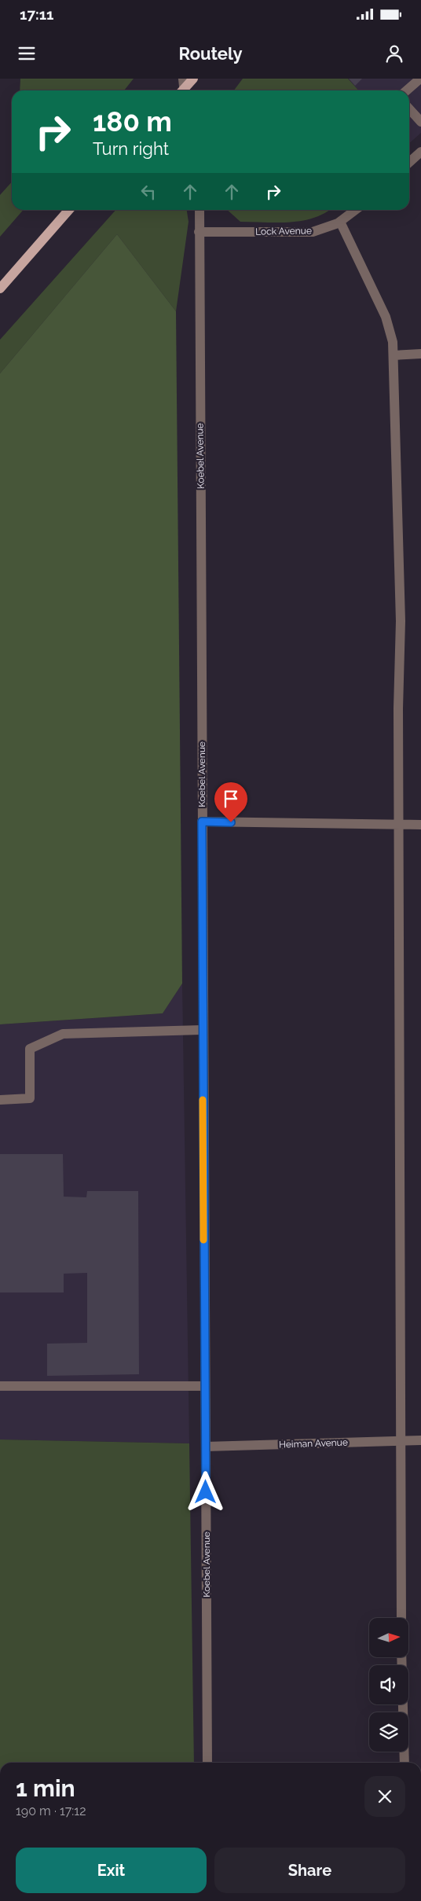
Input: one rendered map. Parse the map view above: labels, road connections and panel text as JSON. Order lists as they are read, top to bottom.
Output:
{
  "streets": {
    "street": ["Lock Avenue", "Koebel Avenue", "Heiman Avenue"]
  },
  "crossings": [
    ["Lock Avenue", "Koebel Avenue"],
    ["Koebel Avenue", "Heiman Avenue"]
  ],
  "north": "right",
  "page": {
    "status": "17:11",
    "header": "Routely",
    "turn": ["180 m", "Turn right"],
    "heading": ["1 min", "190 m · 17:12"],
    "buttons": ["Exit", "Share"]
  }
}
